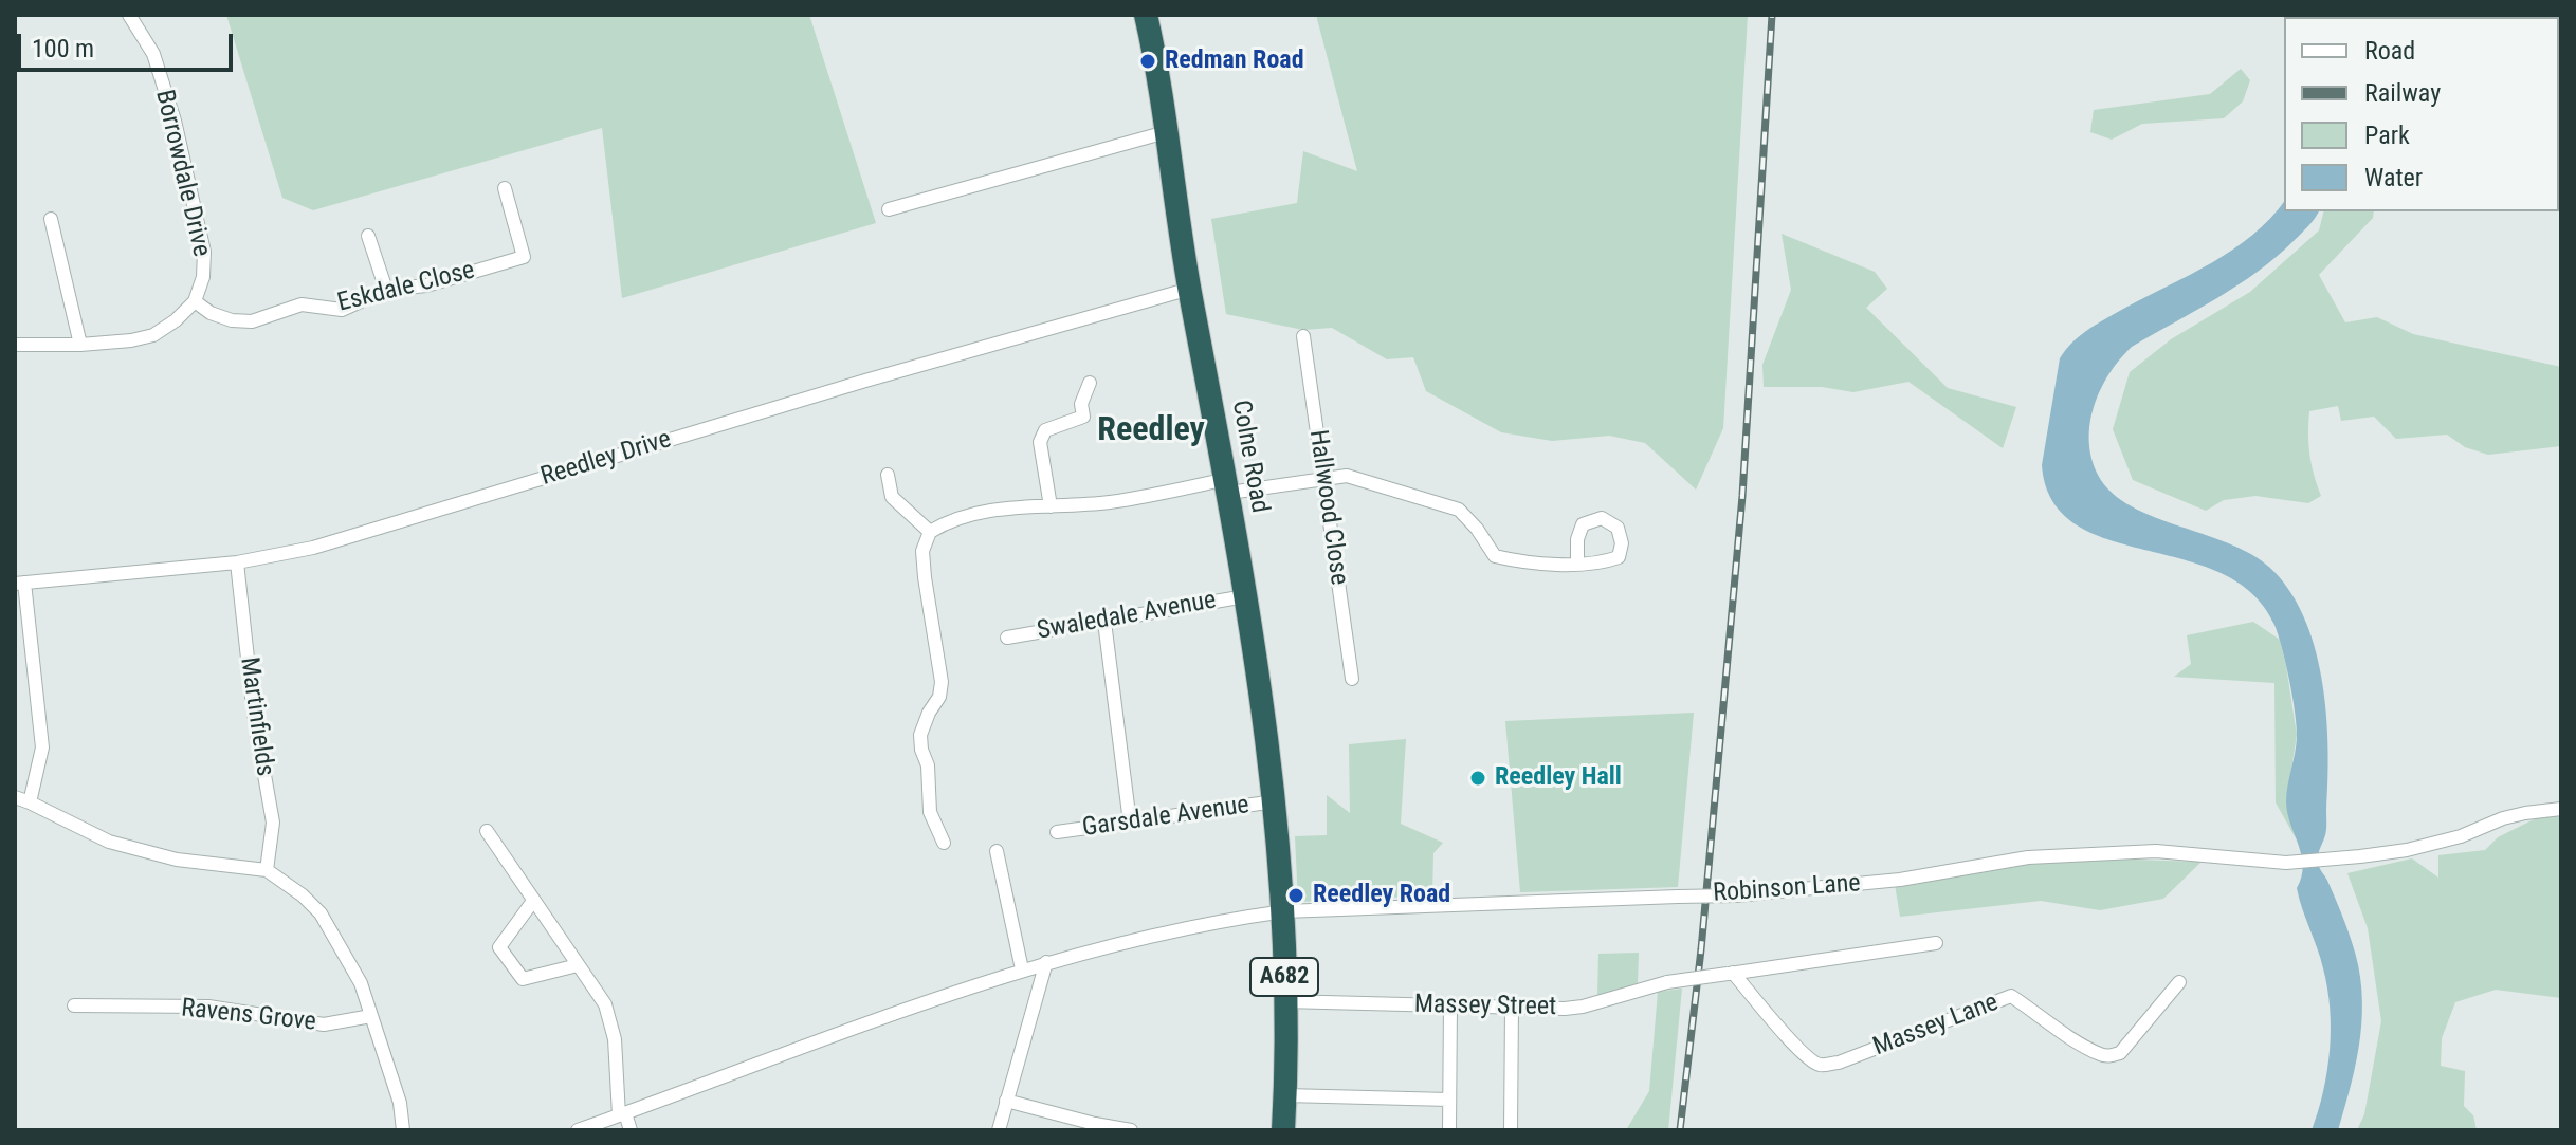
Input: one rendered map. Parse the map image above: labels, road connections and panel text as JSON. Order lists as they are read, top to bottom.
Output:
{
  "streets": {
    "highway": ["Colne Road", "A682"],
    "street": [
      "Borrowdale Drive",
      "Eskdale Close",
      "Reedley Drive",
      "Hallwood Close",
      "Swaledale Avenue",
      "Martinfields",
      "Garsdale Avenue",
      "Robinson Lane",
      "Massey Street",
      "Ravens Grove",
      "Massey Lane"
    ]
  },
  "crossings": [
    ["Borrowdale Drive", "Eskdale Close"],
    ["Colne Road", "Reedley Drive"],
    ["Colne Road", "Swaledale Avenue"],
    ["Colne Road", "Garsdale Avenue"],
    ["Colne Road", "Robinson Lane"],
    ["Colne Road", "A682"],
    ["Reedley Drive", "Martinfields"],
    ["Robinson Lane", "A682"],
    ["A682", "Massey Street"],
    ["Massey Street", "Massey Lane"]
  ],
  "districts": ["Reedley"],
  "places": ["Redman Road", "Reedley Hall", "Reedley Road"],
  "legend": [
    "Road",
    "Railway",
    "Park",
    "Water"
  ],
  "scale_bar": "100 m"
}
